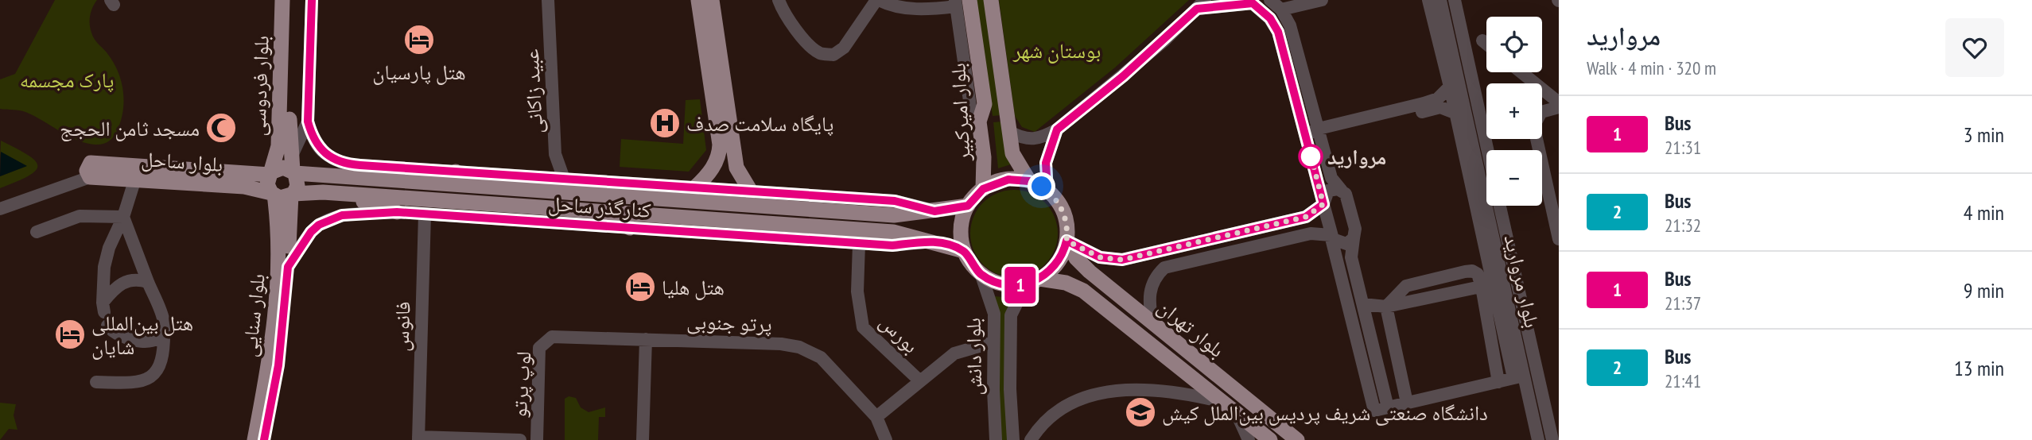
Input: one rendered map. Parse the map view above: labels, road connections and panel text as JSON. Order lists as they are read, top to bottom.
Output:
{
  "streets": {
    "main road": [
      "بلوار فردوسی",
      "بلوار امیرکبیر",
      "بلوار ساحل",
      "بلوار سنایی",
      "بلوار تهران"
    ],
    "street": [
      "عبید زاکانی",
      "کنارگذر ساحل",
      "بلوار مروارید",
      "پرتو جنوبی",
      "فانوس",
      "بورس",
      "بلوار دانش",
      "لوپ پرتو"
    ]
  },
  "crossings": [
    ["بلوار فردوسی", "بلوار ساحل"],
    ["بلوار فردوسی", "بلوار سنایی"],
    ["عبید زاکانی", "کنارگذر ساحل"],
    ["بلوار امیرکبیر", "بلوار تهران"],
    ["بلوار امیرکبیر", "بلوار دانش"],
    ["بلوار ساحل", "بلوار سنایی"],
    ["کنارگذر ساحل", "بلوار سنایی"],
    ["کنارگذر ساحل", "فانوس"],
    ["کنارگذر ساحل", "بورس"],
    ["پرتو جنوبی", "لوپ پرتو"],
    ["بلوار تهران", "بلوار دانش"]
  ],
  "parks": ["بوستان شهر", "پارک مجسمه"],
  "places": {
    "hotel": ["هتل پارسیان", "هتل هلیا", "هتل بین‌المللی شایان"],
    "hospital": ["پایگاه سلامت صدف"],
    "mosque": ["مسجد ثامن الحجج"],
    "other": ["مروارید"],
    "school or university": ["دانشگاه صنعتی شریف پردیس بین‌الملل کیش"]
  },
  "lines": ["bus line 1"],
  "page": {
    "on_map": "1",
    "heading": ["مروارید", "Walk · 4 min · 320 m"],
    "map_buttons": ["+", "−"],
    "list": [
      {
        "mark": "1",
        "name": "Bus",
        "note": "21:31",
        "value": "3 min"
      },
      {
        "mark": "2",
        "name": "Bus",
        "note": "21:32",
        "value": "4 min"
      },
      {
        "mark": "1",
        "name": "Bus",
        "note": "21:37",
        "value": "9 min"
      },
      {
        "mark": "2",
        "name": "Bus",
        "note": "21:41",
        "value": "13 min"
      }
    ]
  }
}
